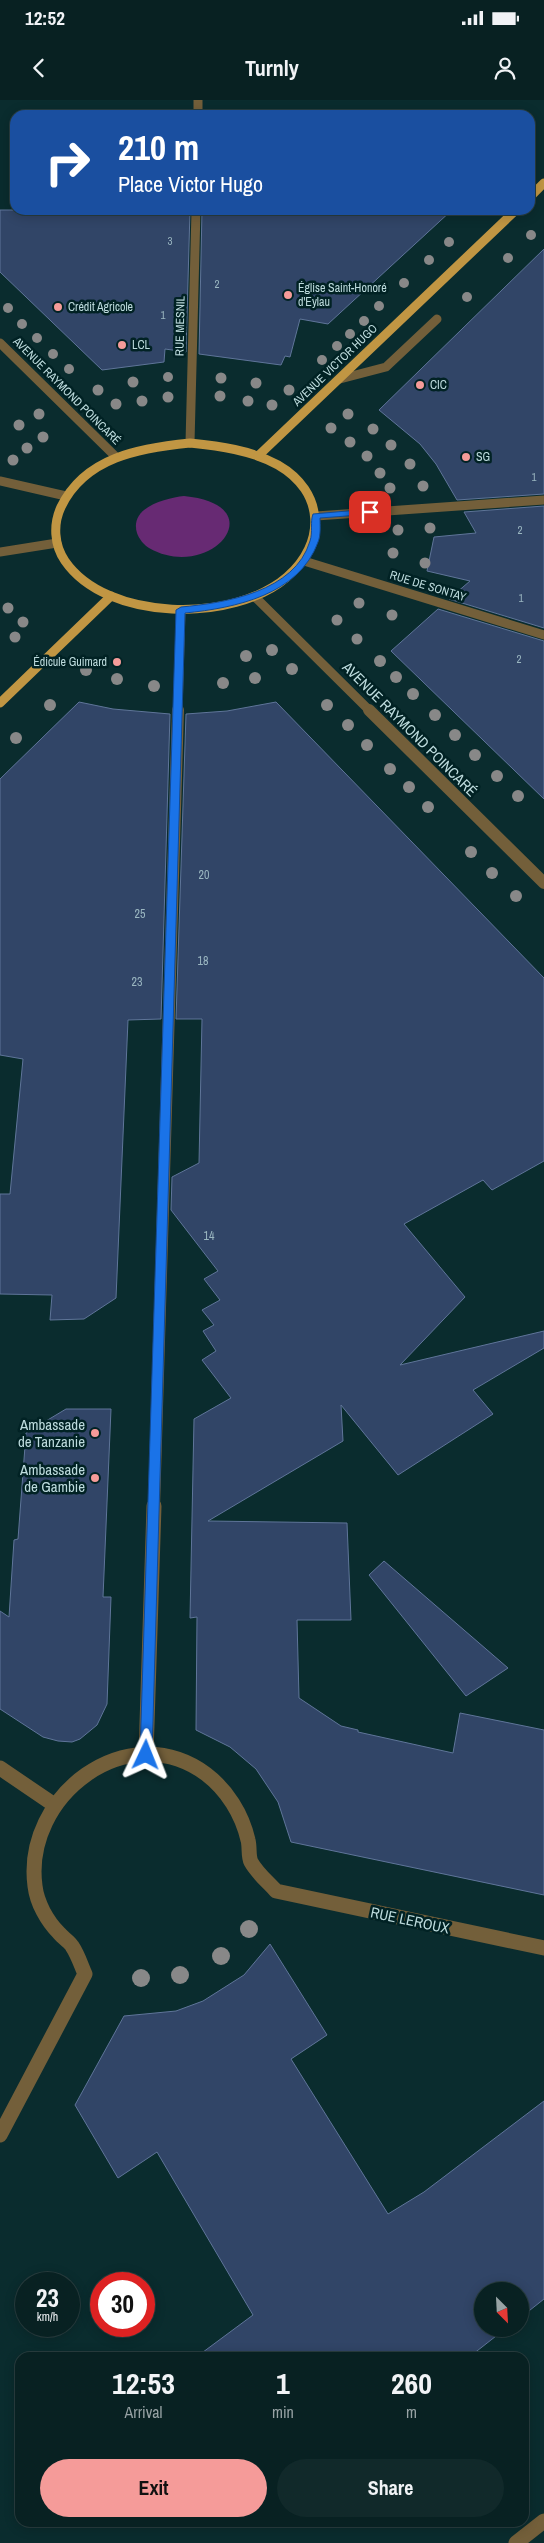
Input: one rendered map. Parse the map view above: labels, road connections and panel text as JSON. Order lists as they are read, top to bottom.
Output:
{
  "streets": {
    "main road": ["AVENUE VICTOR HUGO"],
    "street": [
      "RUE MESNIL",
      "AVENUE RAYMOND POINCARÉ",
      "RUE DE SONTAY",
      "RUE LEROUX"
    ]
  },
  "places": [
    "Église Saint-Honoré d'Eylau",
    "Crédit Agricole",
    "LCL",
    "CIC",
    "SG",
    "Édicule Guimard",
    "Ambassade de Tanzanie",
    "Ambassade de Gambie"
  ],
  "house_numbers": [
    "3",
    "2",
    "1",
    "1",
    "2",
    "1",
    "2",
    "20",
    "25",
    "18",
    "23",
    "14"
  ],
  "north": "bottom right",
  "page": {
    "status": "12:52",
    "header": "Turnly",
    "turn": ["210 m", "Place Victor Hugo"],
    "speed": "23 km/h",
    "limit": "30",
    "eta": [
      "12:53",
      "Arrival",
      "1",
      "min",
      "260",
      "m"
    ],
    "buttons": ["Exit", "Share"]
  }
}
